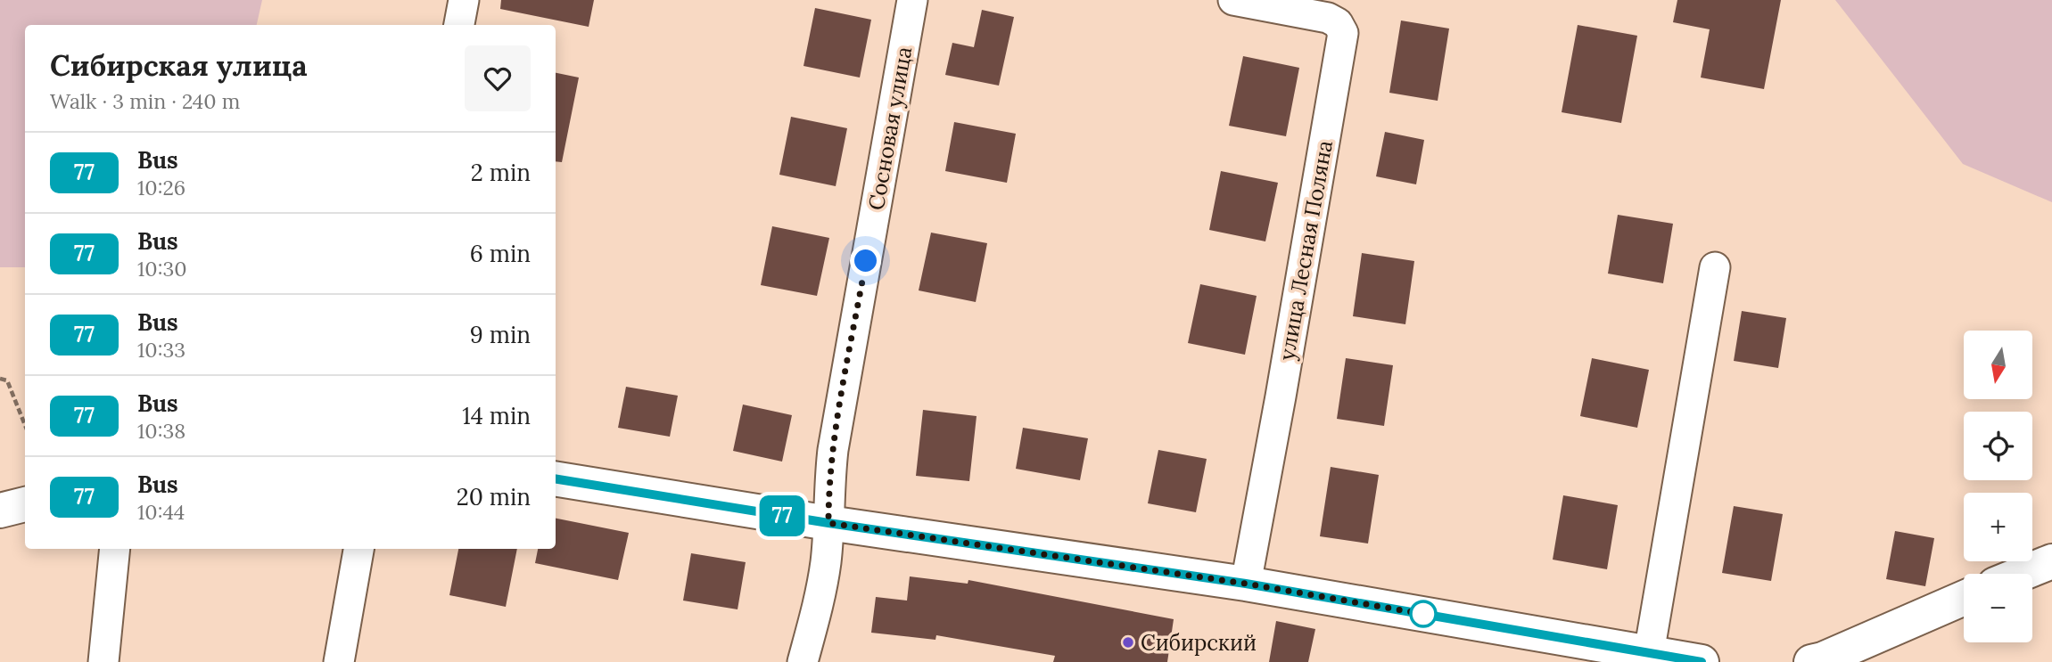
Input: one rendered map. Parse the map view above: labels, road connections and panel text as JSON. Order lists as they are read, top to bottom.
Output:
{
  "streets": {
    "street": ["Сосновая улица", "улица Лесная Поляна"]
  },
  "places": ["Сибирский"],
  "lines": ["bus line 77"],
  "north": "bottom",
  "page": {
    "on_map": "77",
    "heading": ["Сибирская улица", "Walk · 3 min · 240 m"],
    "list": [
      {
        "mark": "77",
        "name": "Bus",
        "note": "10:26",
        "value": "2 min"
      },
      {
        "mark": "77",
        "name": "Bus",
        "note": "10:30",
        "value": "6 min"
      },
      {
        "mark": "77",
        "name": "Bus",
        "note": "10:33",
        "value": "9 min"
      },
      {
        "mark": "77",
        "name": "Bus",
        "note": "10:38",
        "value": "14 min"
      },
      {
        "mark": "77",
        "name": "Bus",
        "note": "10:44",
        "value": "20 min"
      }
    ],
    "map_buttons": ["+", "−"]
  }
}
